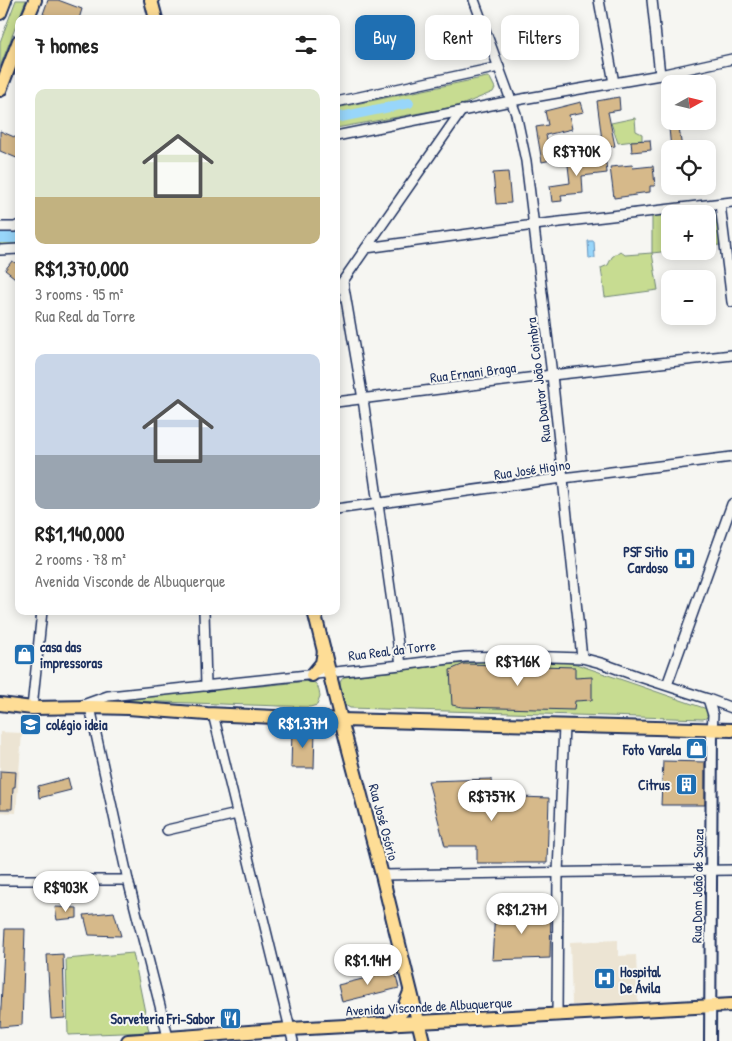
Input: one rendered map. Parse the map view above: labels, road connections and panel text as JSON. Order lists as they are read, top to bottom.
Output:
{
  "streets": {
    "main road": ["Rua Real da Torre", "Rua José Osório", "Avenida Visconde de Albuquerque"],
    "street": [
      "Rua Ernani Braga",
      "Rua Doutor João Coimbra",
      "Rua José Higino",
      "Rua Dom João de Souza"
    ]
  },
  "crossings": [
    ["Rua Ernani Braga", "Rua Doutor João Coimbra"],
    ["Rua Doutor João Coimbra", "Rua José Higino"],
    ["Rua Doutor João Coimbra", "Rua Real da Torre"],
    ["Rua Real da Torre", "Rua José Osório"],
    ["Rua Real da Torre", "Rua Dom João de Souza"],
    ["Rua José Osório", "Avenida Visconde de Albuquerque"],
    ["Rua Dom João de Souza", "Avenida Visconde de Albuquerque"]
  ],
  "places": {
    "hospital": ["PSF Sitio Cardoso", "Hospital De Ávila"],
    "shop": ["casa das impressoras", "Foto Varela"],
    "school or university": ["colégio ideia"],
    "building": ["Citrus"],
    "restaurant": ["Sorveteria Fri-Sabor"]
  },
  "north": "right",
  "page": {
    "chip": ["Buy", "Rent", "Filters"],
    "heading": "7 homes",
    "map_buttons": ["+", "−"],
    "list": [
      {
        "name": "R$1,370,000",
        "note": "3 rooms · 95 m² · Rua Real da Torre"
      },
      {
        "name": "R$1,140,000",
        "note": "2 rooms · 78 m² · Avenida Visconde de Albuquerque"
      }
    ],
    "price": [
      "R$770K",
      "R$716K",
      "R$1.37M",
      "R$757K",
      "R$903K",
      "R$1.27M",
      "R$1.14M"
    ]
  }
}
